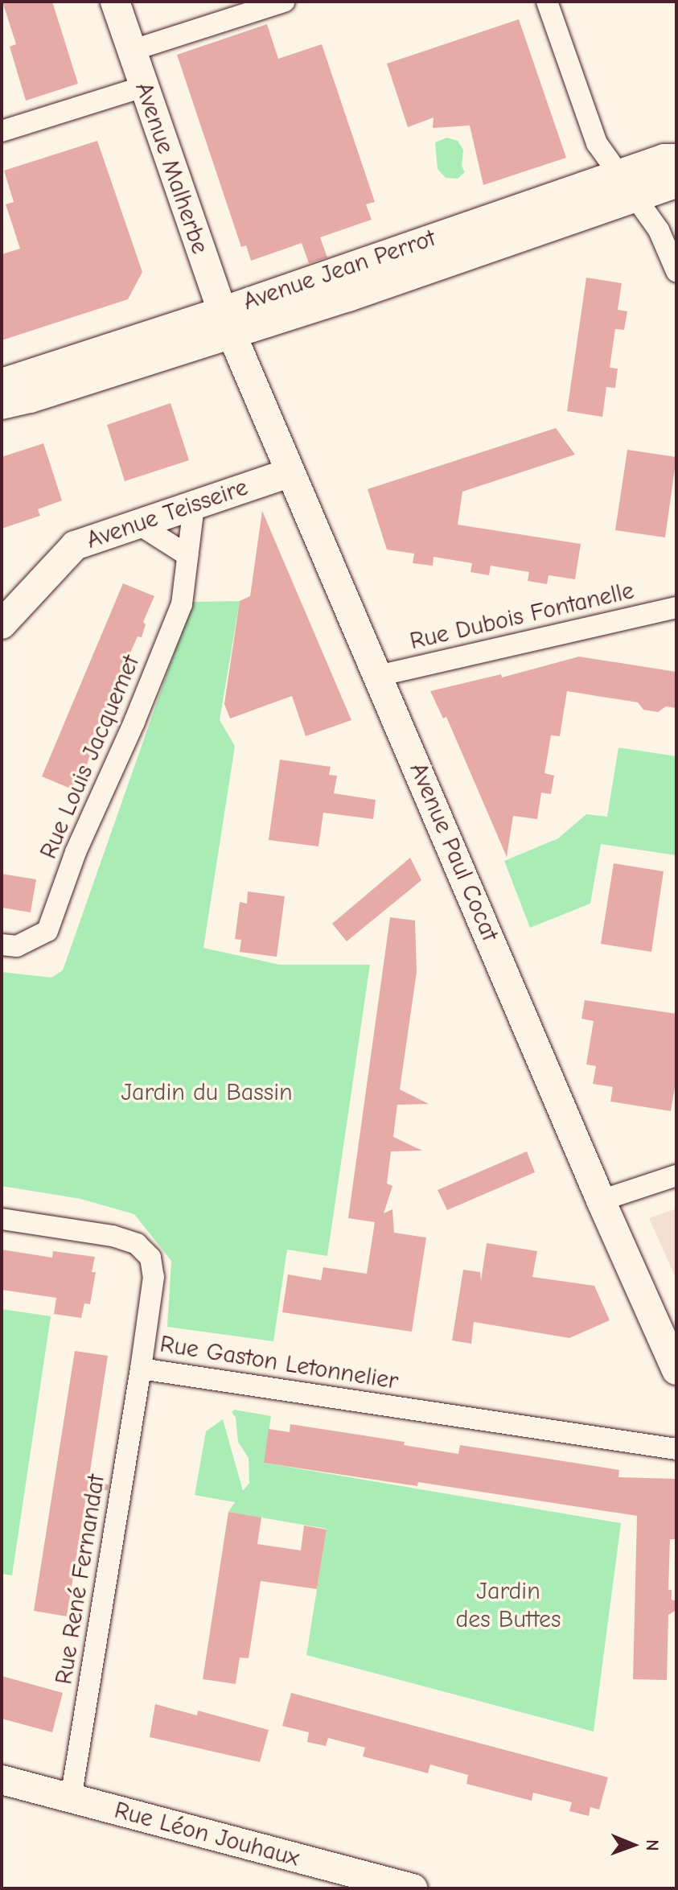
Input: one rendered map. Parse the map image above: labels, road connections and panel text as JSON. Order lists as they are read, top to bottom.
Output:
{
  "streets": {
    "street": [
      "Avenue Malherbe",
      "Avenue Jean Perrot",
      "Avenue Teisseire",
      "Rue Dubois Fontanelle",
      "Rue Louis Jacquemet",
      "Avenue Paul Cocat",
      "Rue Gaston Letonnelier",
      "Rue René Fernandat",
      "Rue Léon Jouhaux"
    ]
  },
  "crossings": [
    ["Avenue Malherbe", "Avenue Jean Perrot"],
    ["Avenue Malherbe", "Avenue Paul Cocat"],
    ["Avenue Jean Perrot", "Avenue Paul Cocat"],
    ["Avenue Teisseire", "Rue Louis Jacquemet"],
    ["Avenue Teisseire", "Avenue Paul Cocat"],
    ["Rue Dubois Fontanelle", "Avenue Paul Cocat"],
    ["Rue Gaston Letonnelier", "Rue René Fernandat"],
    ["Rue René Fernandat", "Rue Léon Jouhaux"]
  ],
  "parks": ["Jardin du Bassin", "Jardin des Buttes"],
  "north": "right"
}
